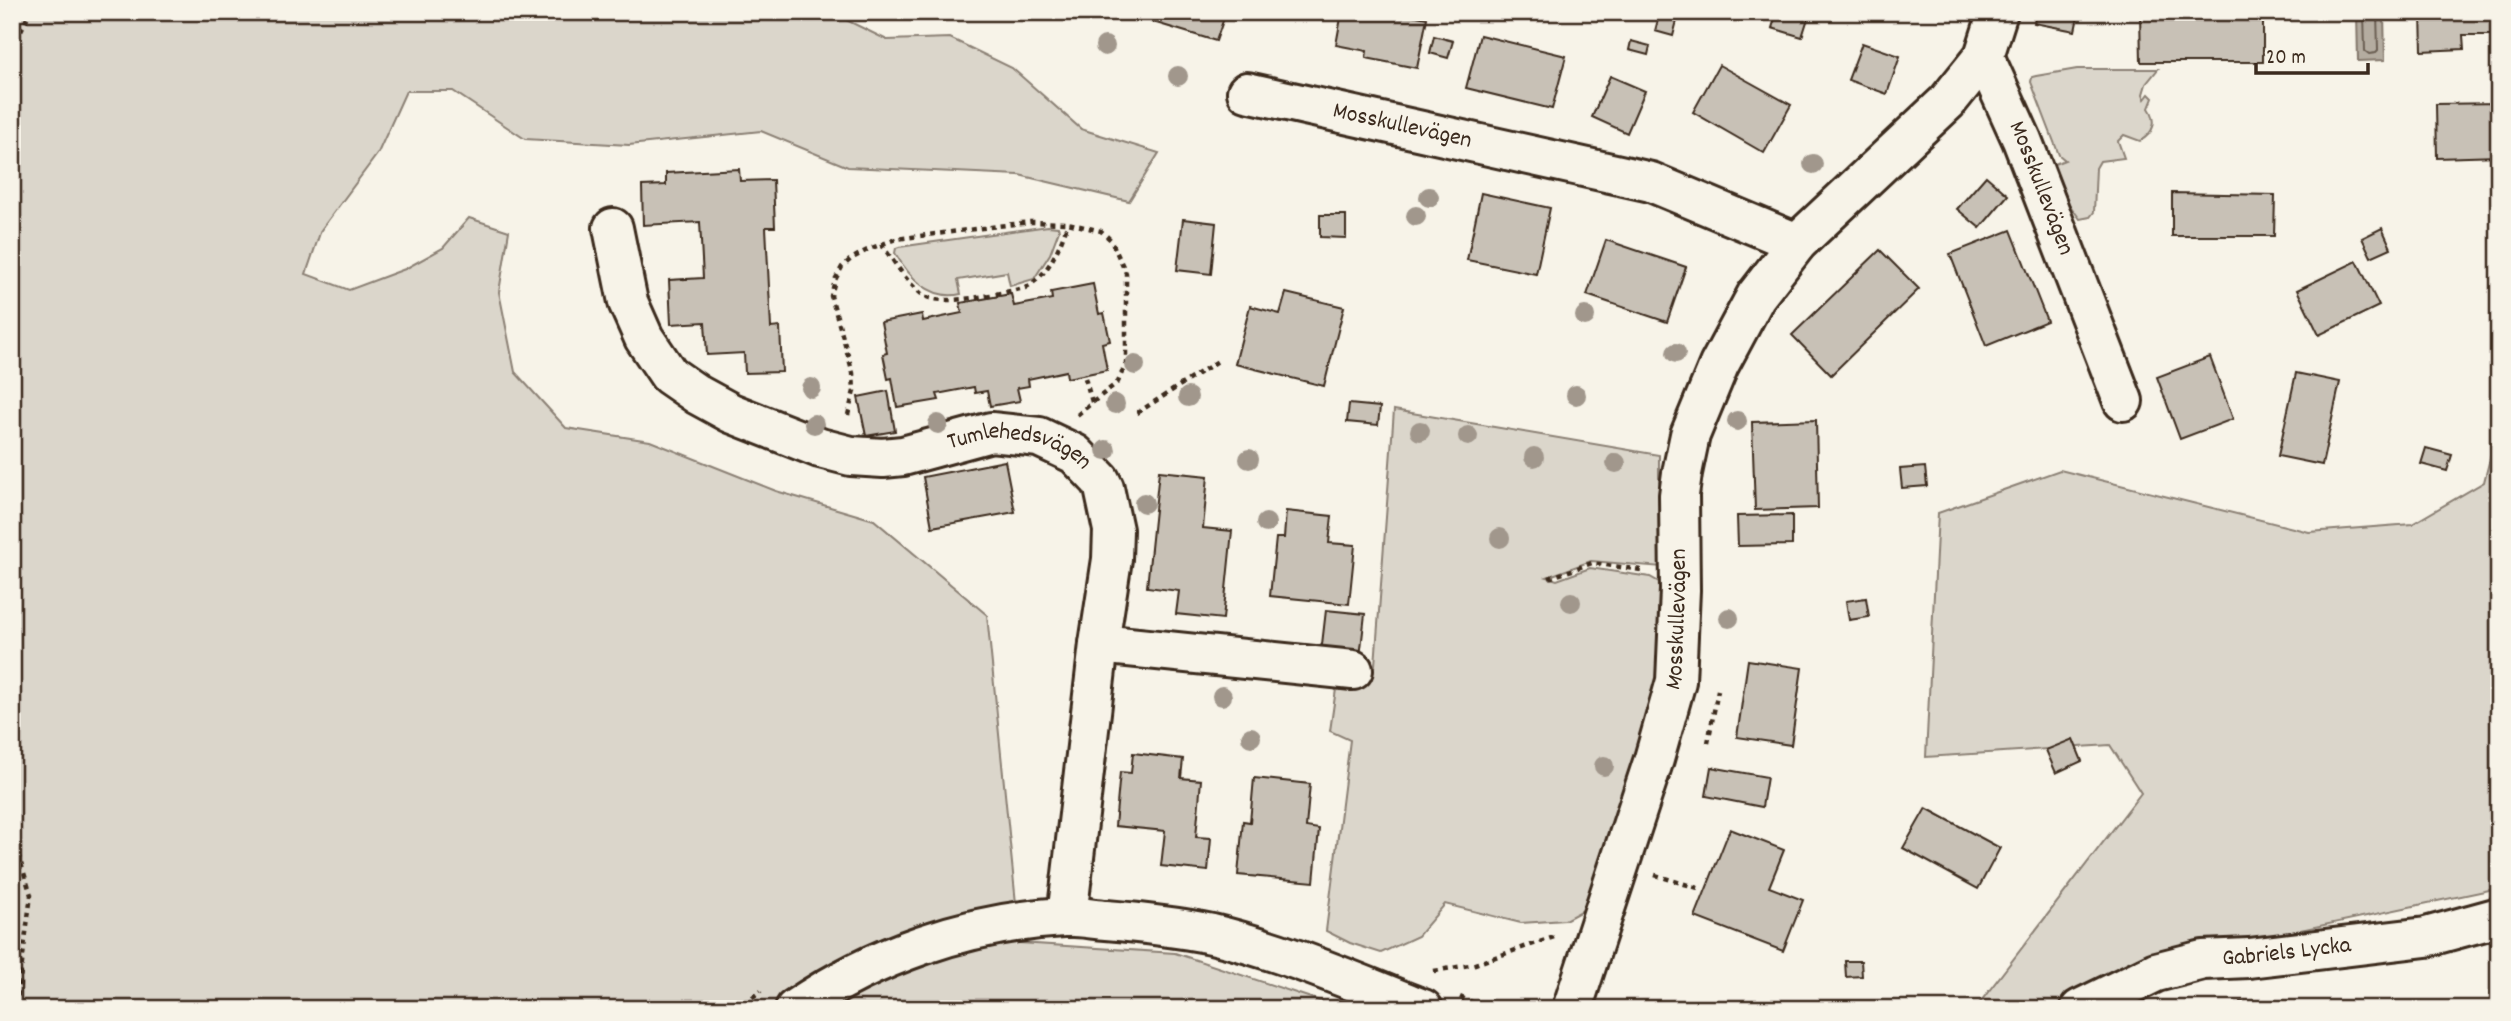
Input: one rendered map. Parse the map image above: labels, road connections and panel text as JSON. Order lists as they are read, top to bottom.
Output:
{
  "streets": {
    "street": ["Mosskullevägen", "Tumlehedsvägen", "Gabriels Lycka"]
  },
  "scale_bar": "20 m"
}
